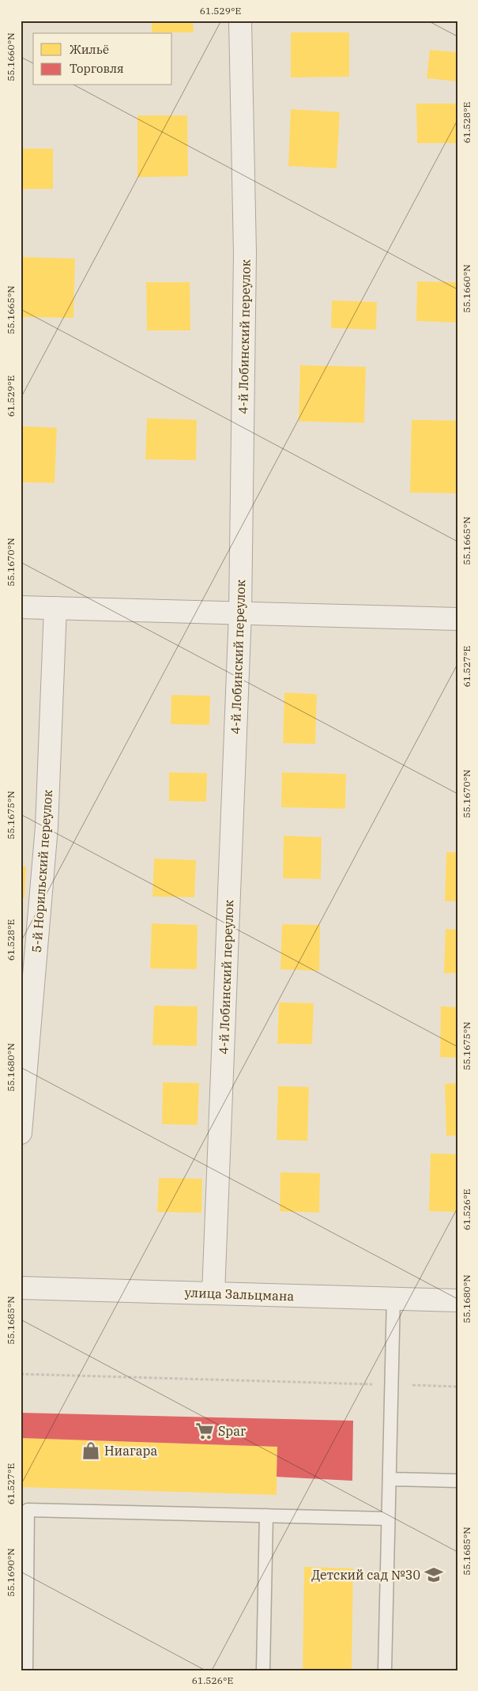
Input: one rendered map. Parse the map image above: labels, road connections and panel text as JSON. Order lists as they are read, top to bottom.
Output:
{
  "streets": {
    "street": ["4-й Лобинский переулок", "5-й Норильский переулок", "улица Зальцмана"]
  },
  "crossings": [
    ["4-й Лобинский переулок", "улица Зальцмана"]
  ],
  "places": {
    "supermarket": ["Spar"],
    "shop": ["Ниагара"],
    "school or university": ["Детский сад №30"]
  },
  "legend": ["Жильё", "Торговля"],
  "coordinates": [
    "61.529°E",
    "55.1660°N",
    "61.528°E",
    "55.1665°N",
    "55.1670°N",
    "61.527°E",
    "55.1675°N",
    "55.1680°N",
    "61.526°E",
    "55.1685°N",
    "55.1690°N"
  ]
}
